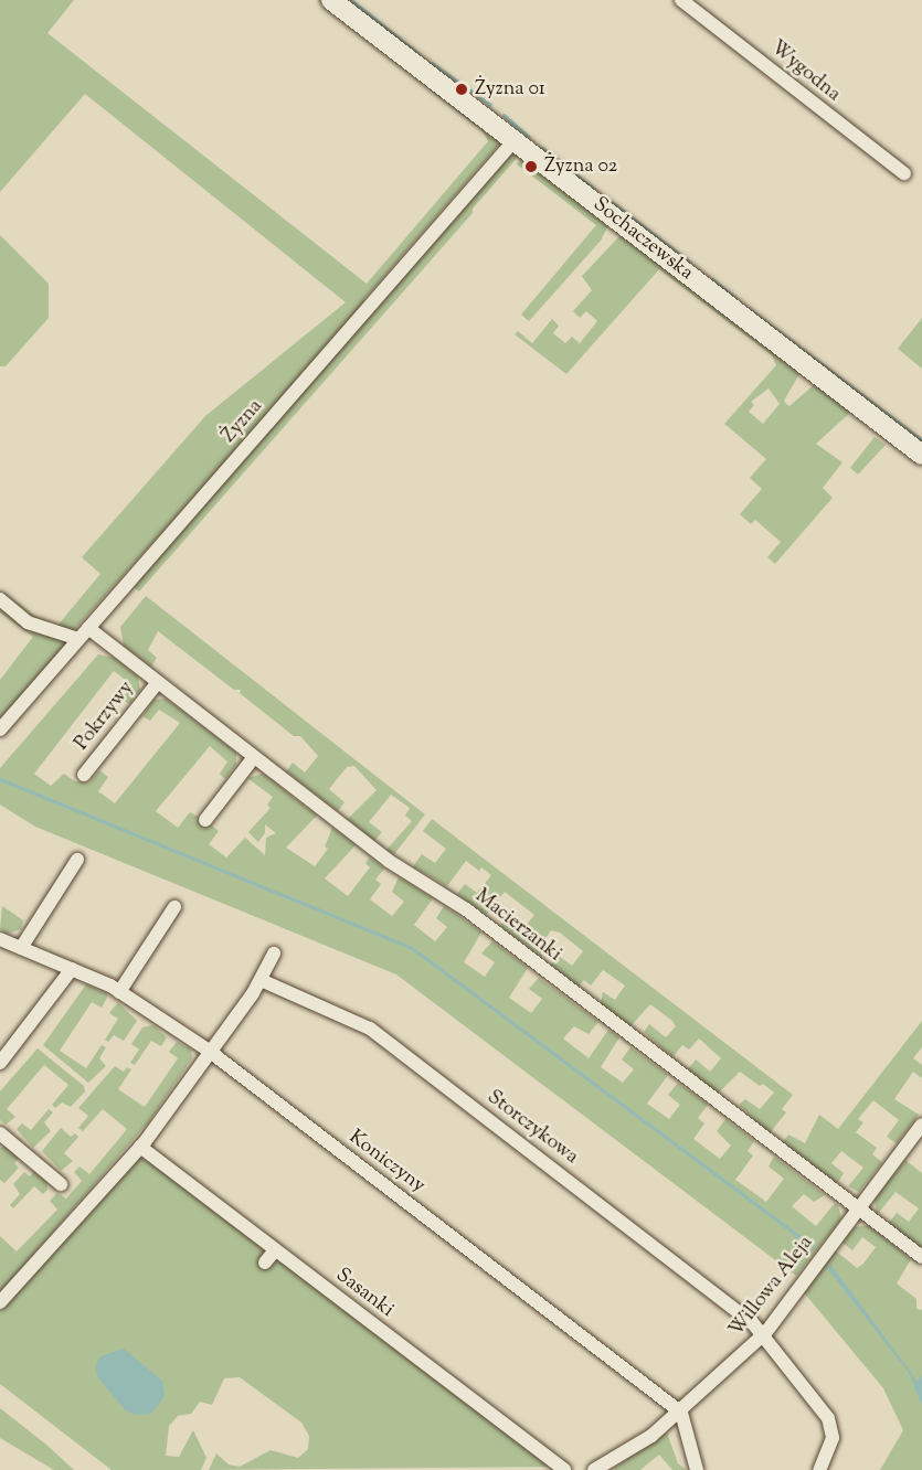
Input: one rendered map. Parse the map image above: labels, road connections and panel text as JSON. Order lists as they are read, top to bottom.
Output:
{
  "streets": {
    "street": [
      "Wygodna",
      "Sochaczewska",
      "Żyzna",
      "Pokrzywy",
      "Macierzanki",
      "Storczykowa",
      "Koniczyny",
      "Willowa Aleja",
      "Sasanki"
    ]
  },
  "crossings": [
    ["Sochaczewska", "Żyzna"],
    ["Żyzna", "Macierzanki"],
    ["Pokrzywy", "Macierzanki"],
    ["Macierzanki", "Willowa Aleja"],
    ["Storczykowa", "Willowa Aleja"],
    ["Koniczyny", "Willowa Aleja"]
  ],
  "places": ["Żyzna 01", "Żyzna 02"]
}
